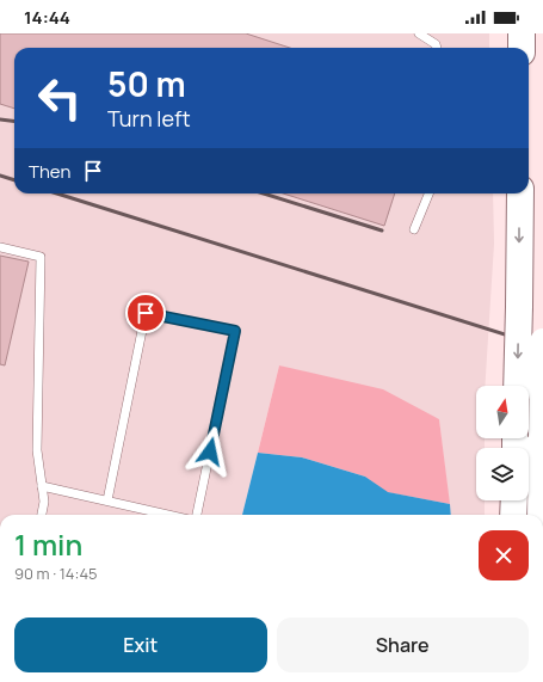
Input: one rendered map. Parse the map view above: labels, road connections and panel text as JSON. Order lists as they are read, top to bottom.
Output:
{
  "north": "top",
  "page": {
    "status": "14:44",
    "turn": ["50 m", "Turn left"],
    "then": "Then",
    "heading": ["1 min", "90 m · 14:45"],
    "buttons": ["Exit", "Share"]
  }
}
